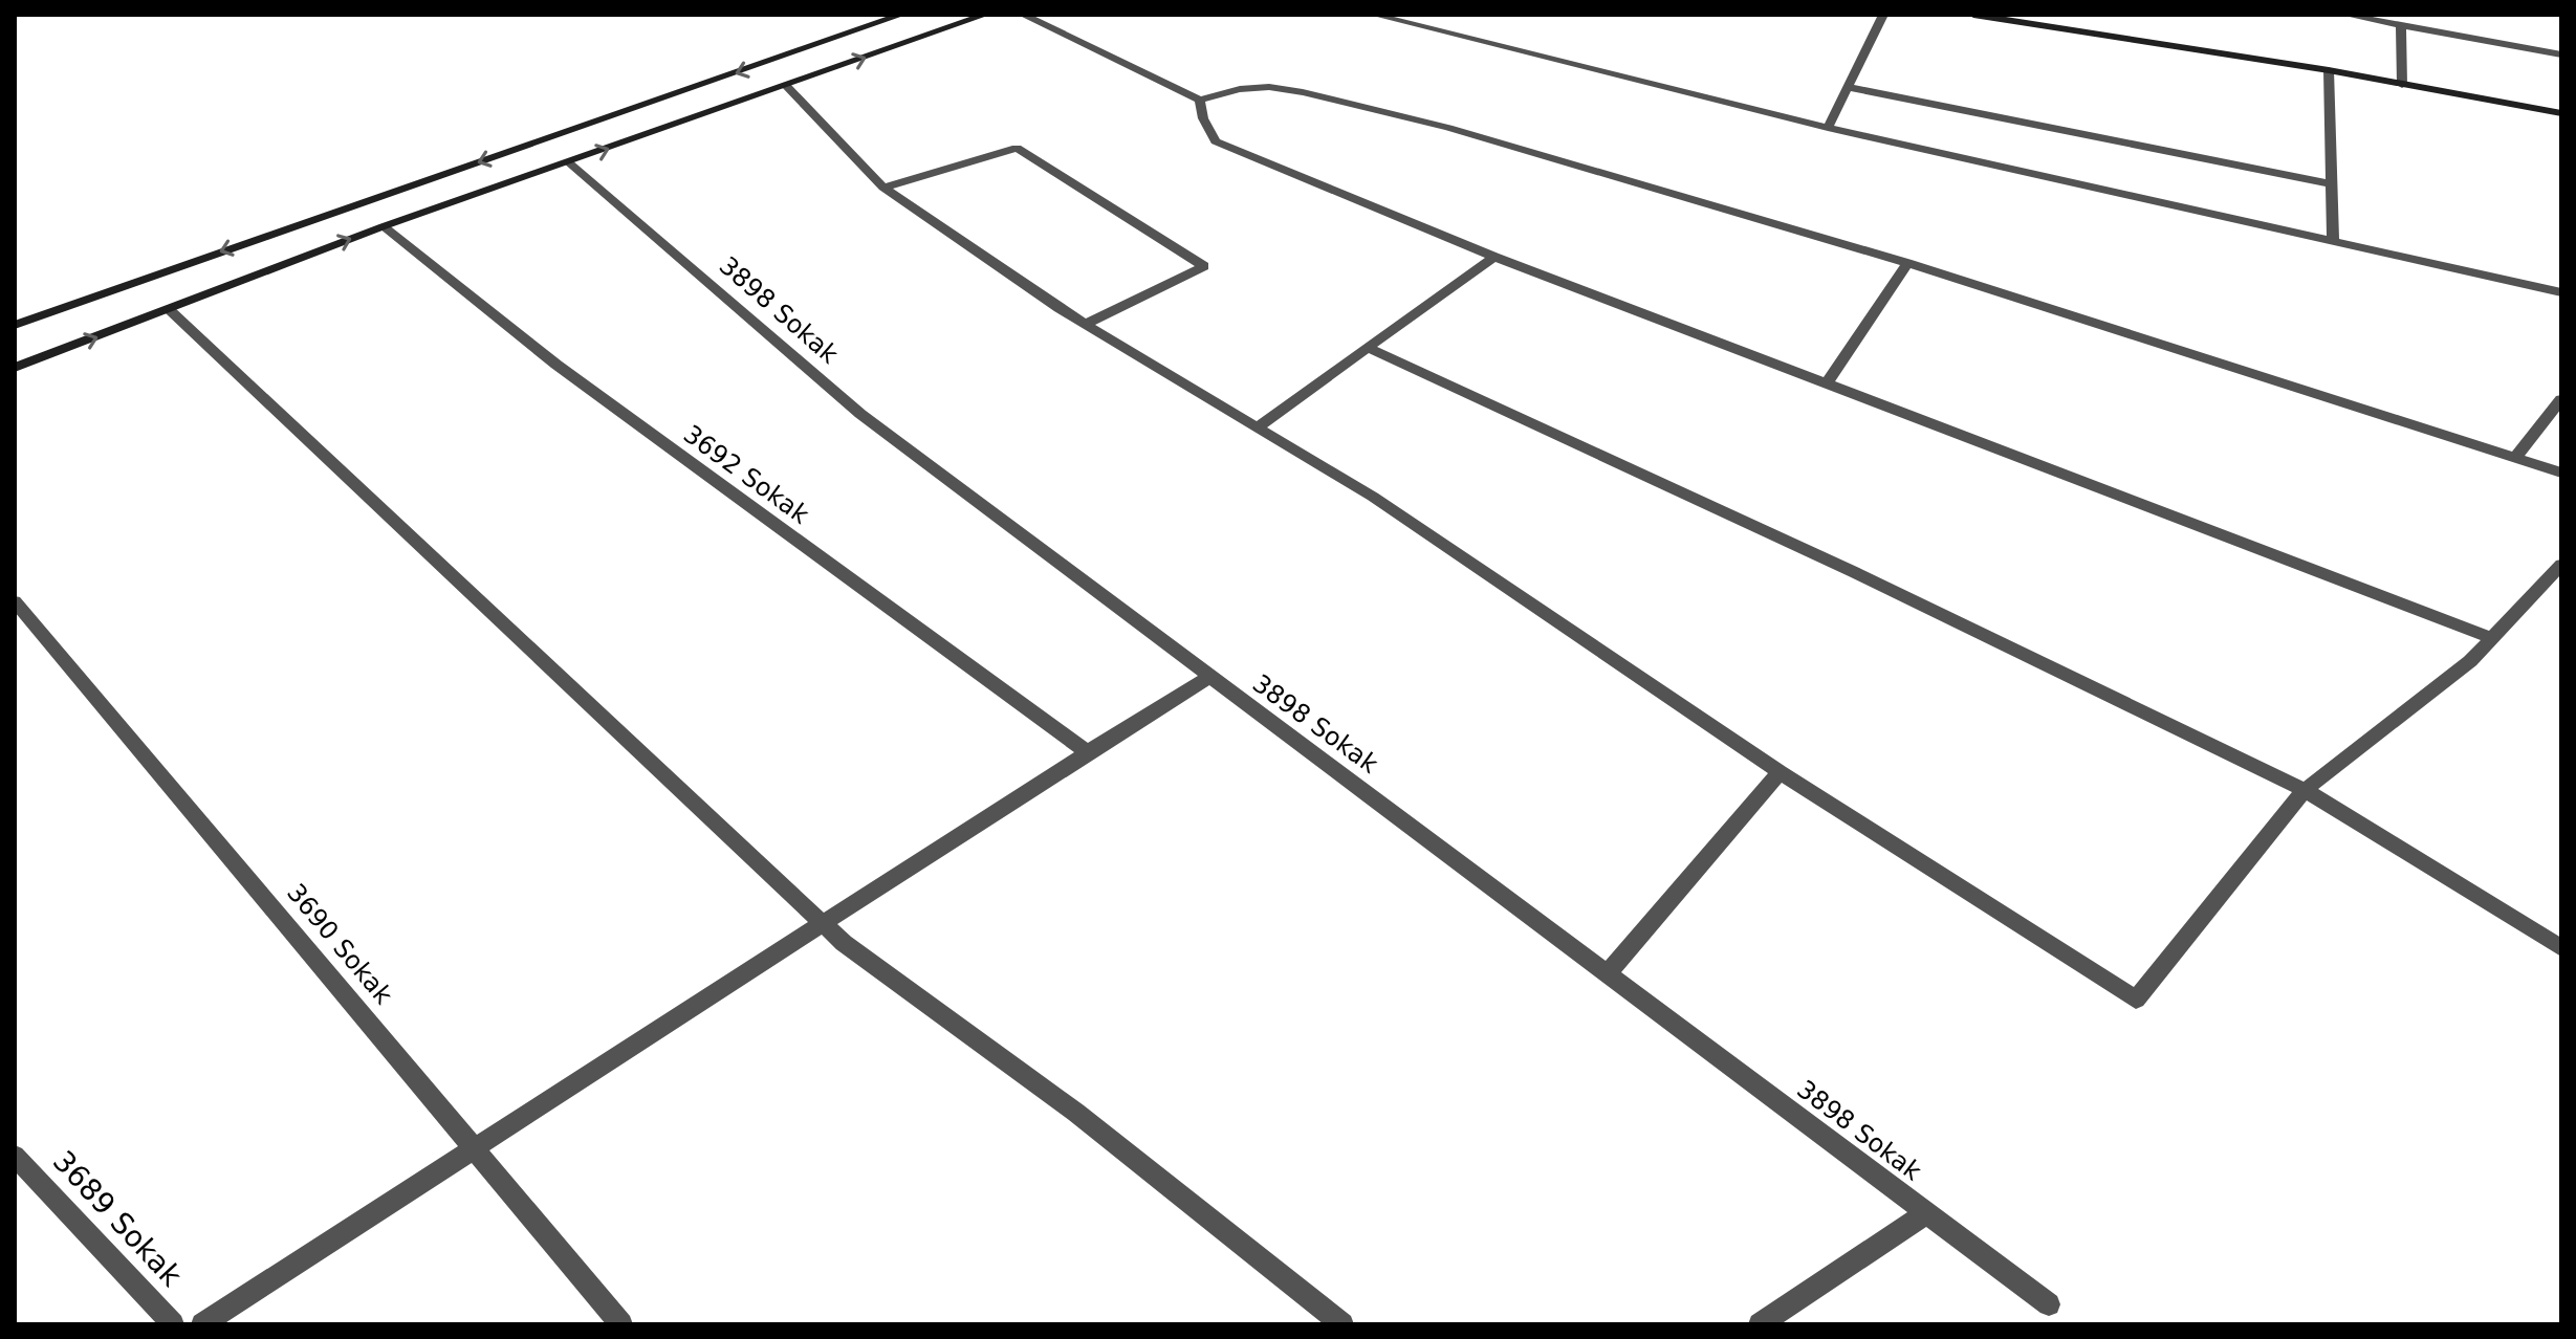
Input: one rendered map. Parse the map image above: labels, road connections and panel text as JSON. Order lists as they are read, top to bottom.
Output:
{
  "streets": {
    "street": [
      "3898 Sokak",
      "3692 Sokak",
      "3690 Sokak",
      "3689 Sokak"
    ]
  }
}
